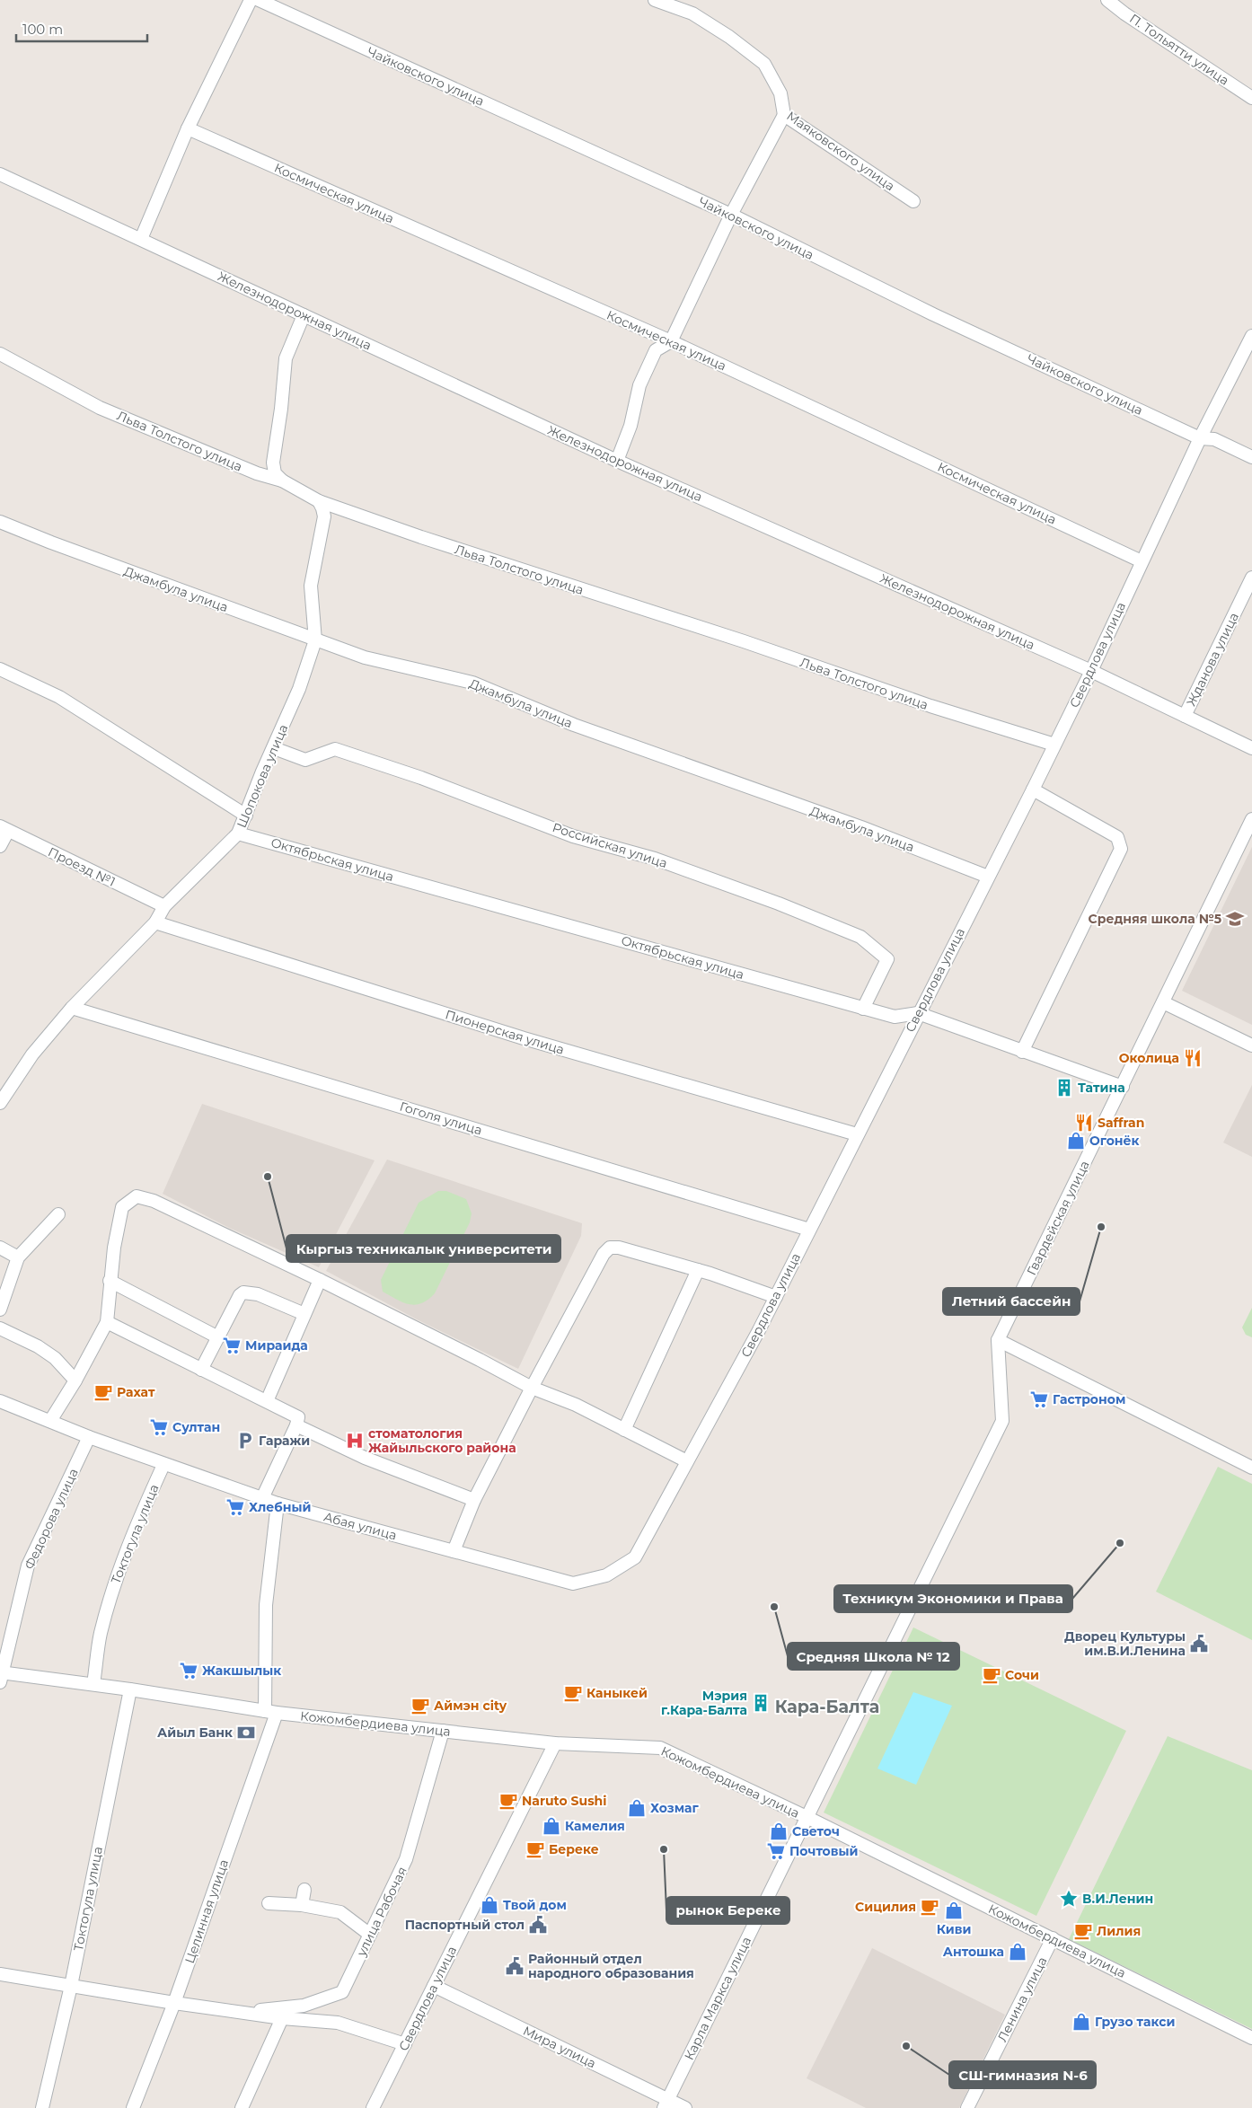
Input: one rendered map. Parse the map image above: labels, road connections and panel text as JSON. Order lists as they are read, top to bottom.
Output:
{
  "streets": {
    "street": [
      "П. Тольятти улица",
      "Чайковского улица",
      "Маяковского улица",
      "Космическая улица",
      "Железнодорожная улица",
      "Льва Толстого улица",
      "Джамбула улица",
      "Свердлова улица",
      "Жданова улица",
      "Шопокова улица",
      "Российская улица",
      "Октябрьская улица",
      "Проезд №1",
      "Пионерская улица",
      "Гоголя улица",
      "Гвардейская улица",
      "Федорова улица",
      "Абая улица",
      "Токтогула улица",
      "Кожомбердиева улица",
      "Целинная улица",
      "улица Рабочая",
      "Карла Маркса улица",
      "Ленина улица",
      "Мира улица"
    ]
  },
  "crossings": [
    ["Чайковского улица", "Свердлова улица"],
    ["Космическая улица", "Свердлова улица"],
    ["Железнодорожная улица", "Свердлова улица"],
    ["Железнодорожная улица", "Жданова улица"],
    ["Льва Толстого улица", "Свердлова улица"],
    ["Льва Толстого улица", "Шопокова улица"],
    ["Джамбула улица", "Свердлова улица"],
    ["Джамбула улица", "Шопокова улица"],
    ["Свердлова улица", "Октябрьская улица"],
    ["Свердлова улица", "Пионерская улица"],
    ["Свердлова улица", "Гоголя улица"],
    ["Свердлова улица", "Абая улица"],
    ["Свердлова улица", "Кожомбердиева улица"],
    ["Свердлова улица", "Мира улица"],
    ["Шопокова улица", "Российская улица"],
    ["Шопокова улица", "Октябрьская улица"],
    ["Шопокова улица", "Проезд №1"],
    ["Шопокова улица", "Пионерская улица"],
    ["Шопокова улица", "Гоголя улица"],
    ["Российская улица", "Октябрьская улица"],
    ["Октябрьская улица", "Гвардейская улица"],
    ["Федорова улица", "Абая улица"],
    ["Федорова улица", "Кожомбердиева улица"],
    ["Абая улица", "Токтогула улица"],
    ["Абая улица", "Целинная улица"],
    ["Токтогула улица", "Кожомбердиева улица"],
    ["Кожомбердиева улица", "Целинная улица"],
    ["Кожомбердиева улица", "улица Рабочая"],
    ["Кожомбердиева улица", "Карла Маркса улица"],
    ["Кожомбердиева улица", "Ленина улица"],
    ["Карла Маркса улица", "Мира улица"]
  ],
  "districts": ["Кара-Балта"],
  "places": {
    "school or university": ["Средняя школа №5"],
    "restaurant": ["Околица", "Saffran"],
    "building": ["Татина", "Мэрия г.Кара-Балта"],
    "shop": [
      "Огонёк",
      "Хозмаг",
      "Камелия",
      "Светоч",
      "Твой дом",
      "Киви",
      "Антошка",
      "Грузо такси"
    ],
    "other": [
      "Кыргыз техникалык университети",
      "Летний бассейн",
      "Техникум Экономики и Права",
      "Средняя Школа № 12",
      "рынок Береке",
      "СШ-гимназия N-6"
    ],
    "supermarket": [
      "Мираида",
      "Гастроном",
      "Султан",
      "Хлебный",
      "Жакшылык",
      "Почтовый"
    ],
    "cafe": [
      "Рахат",
      "Сочи",
      "Каныкей",
      "Аймэн city",
      "Naruto Sushi",
      "Береке",
      "Сицилия",
      "Лилия"
    ],
    "parking": ["Гаражи"],
    "hospital": ["стоматология Жайыльского района"],
    "public building": ["Дворец Культуры им.В.И.Ленина", "Паспортный стол", "Районный отдел народного образования"],
    "bank": ["Айыл Банк"],
    "place": ["В.И.Ленин"]
  },
  "scale_bar": "100 m"
}
